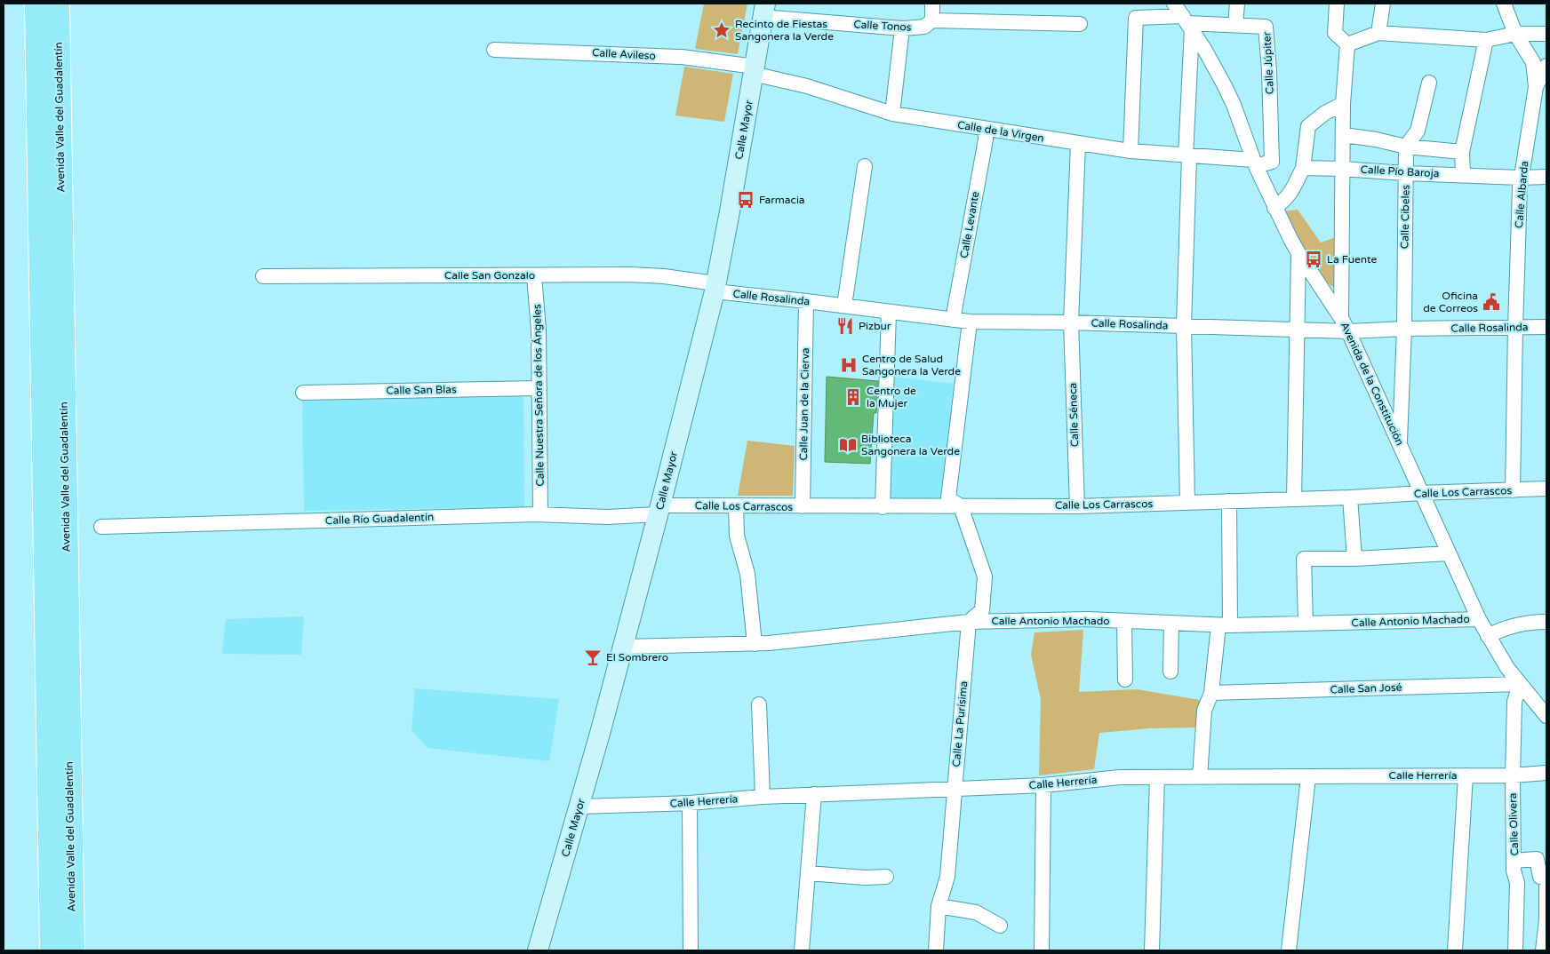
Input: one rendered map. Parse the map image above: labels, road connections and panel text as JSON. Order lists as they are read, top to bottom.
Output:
{
  "streets": {
    "main road": ["Avenida Valle del Guadalentín"],
    "street": [
      "Calle Tonos",
      "Calle Avileso",
      "Calle Júpiter",
      "Calle Mayor",
      "Calle de la Virgen",
      "Calle Pío Baroja",
      "Calle Albarda",
      "Calle Cibeles",
      "Calle Levante",
      "Calle San Gonzalo",
      "Calle Rosalinda",
      "Avenida de la Constitución",
      "Calle San Blas",
      "Calle Nuestra Señora de los Ángeles",
      "Calle Juan de la Cierva",
      "Calle Séneca",
      "Calle Los Carrascos",
      "Calle Río Guadalentín",
      "Calle Antonio Machado",
      "Calle San José",
      "Calle La Purísima",
      "Calle Herrería",
      "Calle Olivera"
    ]
  },
  "crossings": [
    ["Calle Tonos", "Calle Mayor"],
    ["Calle Avileso", "Calle Mayor"],
    ["Calle Avileso", "Calle de la Virgen"],
    ["Calle Júpiter", "Calle de la Virgen"],
    ["Calle Júpiter", "Avenida de la Constitución"],
    ["Calle Mayor", "Calle de la Virgen"],
    ["Calle Mayor", "Calle San Gonzalo"],
    ["Calle Mayor", "Calle Rosalinda"],
    ["Calle Mayor", "Calle Los Carrascos"],
    ["Calle Mayor", "Calle Río Guadalentín"],
    ["Calle Mayor", "Calle Antonio Machado"],
    ["Calle Mayor", "Calle Herrería"],
    ["Calle de la Virgen", "Calle Levante"],
    ["Calle de la Virgen", "Avenida de la Constitución"],
    ["Calle de la Virgen", "Calle Séneca"],
    ["Calle Pío Baroja", "Calle Albarda"],
    ["Calle Pío Baroja", "Calle Cibeles"],
    ["Calle Albarda", "Calle Rosalinda"],
    ["Calle Albarda", "Calle Los Carrascos"],
    ["Calle Cibeles", "Calle Rosalinda"],
    ["Calle Cibeles", "Avenida de la Constitución"],
    ["Calle Levante", "Calle Rosalinda"],
    ["Calle San Gonzalo", "Calle Rosalinda"],
    ["Calle San Gonzalo", "Calle Nuestra Señora de los Ángeles"],
    ["Calle Rosalinda", "Avenida de la Constitución"],
    ["Calle Rosalinda", "Calle Juan de la Cierva"],
    ["Calle Rosalinda", "Calle Séneca"],
    ["Avenida de la Constitución", "Calle Los Carrascos"],
    ["Avenida de la Constitución", "Calle Antonio Machado"],
    ["Avenida de la Constitución", "Calle San José"],
    ["Avenida de la Constitución", "Calle Olivera"],
    ["Calle San Blas", "Calle Nuestra Señora de los Ángeles"],
    ["Calle Nuestra Señora de los Ángeles", "Calle Río Guadalentín"],
    ["Calle Juan de la Cierva", "Calle Los Carrascos"],
    ["Calle Séneca", "Calle Los Carrascos"],
    ["Calle Los Carrascos", "Calle Río Guadalentín"],
    ["Calle Antonio Machado", "Calle La Purísima"],
    ["Calle San José", "Calle Olivera"],
    ["Calle La Purísima", "Calle Herrería"],
    ["Calle Herrería", "Calle Olivera"]
  ],
  "places": {
    "place": ["Recinto de Fiestas Sangonera la Verde"],
    "bus stop": ["Farmacia", "La Fuente"],
    "public building": ["Oficina de Correos"],
    "restaurant": ["Pizbur"],
    "hospital": ["Centro de Salud Sangonera la Verde"],
    "building": ["Centro de la Mujer"],
    "library": ["Biblioteca Sangonera la Verde"],
    "bar": ["El Sombrero"]
  }
}
